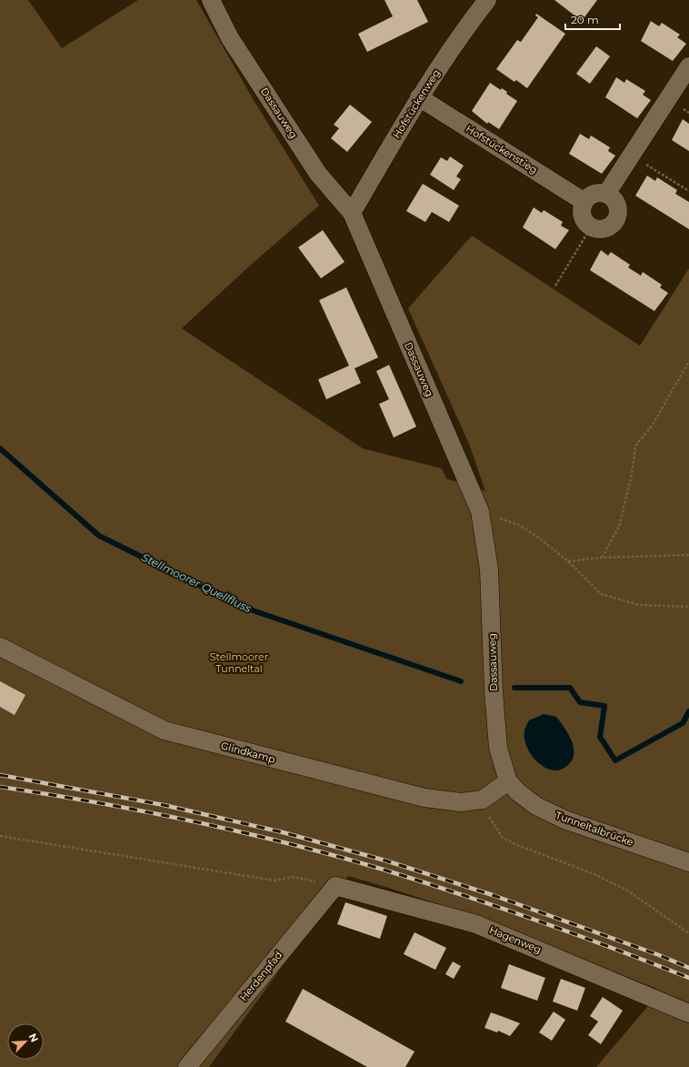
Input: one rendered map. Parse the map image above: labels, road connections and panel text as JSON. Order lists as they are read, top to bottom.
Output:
{
  "streets": {
    "street": [
      "Hofstückenweg",
      "Dassauweg",
      "Hofstückenstieg",
      "Glindkamp",
      "Tunneltalbrücke",
      "Hagenweg",
      "Herdenpfad"
    ]
  },
  "crossings": [
    ["Hofstückenweg", "Dassauweg"],
    ["Hofstückenweg", "Hofstückenstieg"],
    ["Dassauweg", "Glindkamp"],
    ["Dassauweg", "Tunneltalbrücke"],
    ["Glindkamp", "Tunneltalbrücke"],
    ["Hagenweg", "Herdenpfad"]
  ],
  "water": ["Stellmoorer Quellfluss"],
  "parks": ["Stellmoorer Tunneltal"],
  "scale_bar": "20 m",
  "north": "top right"
}
